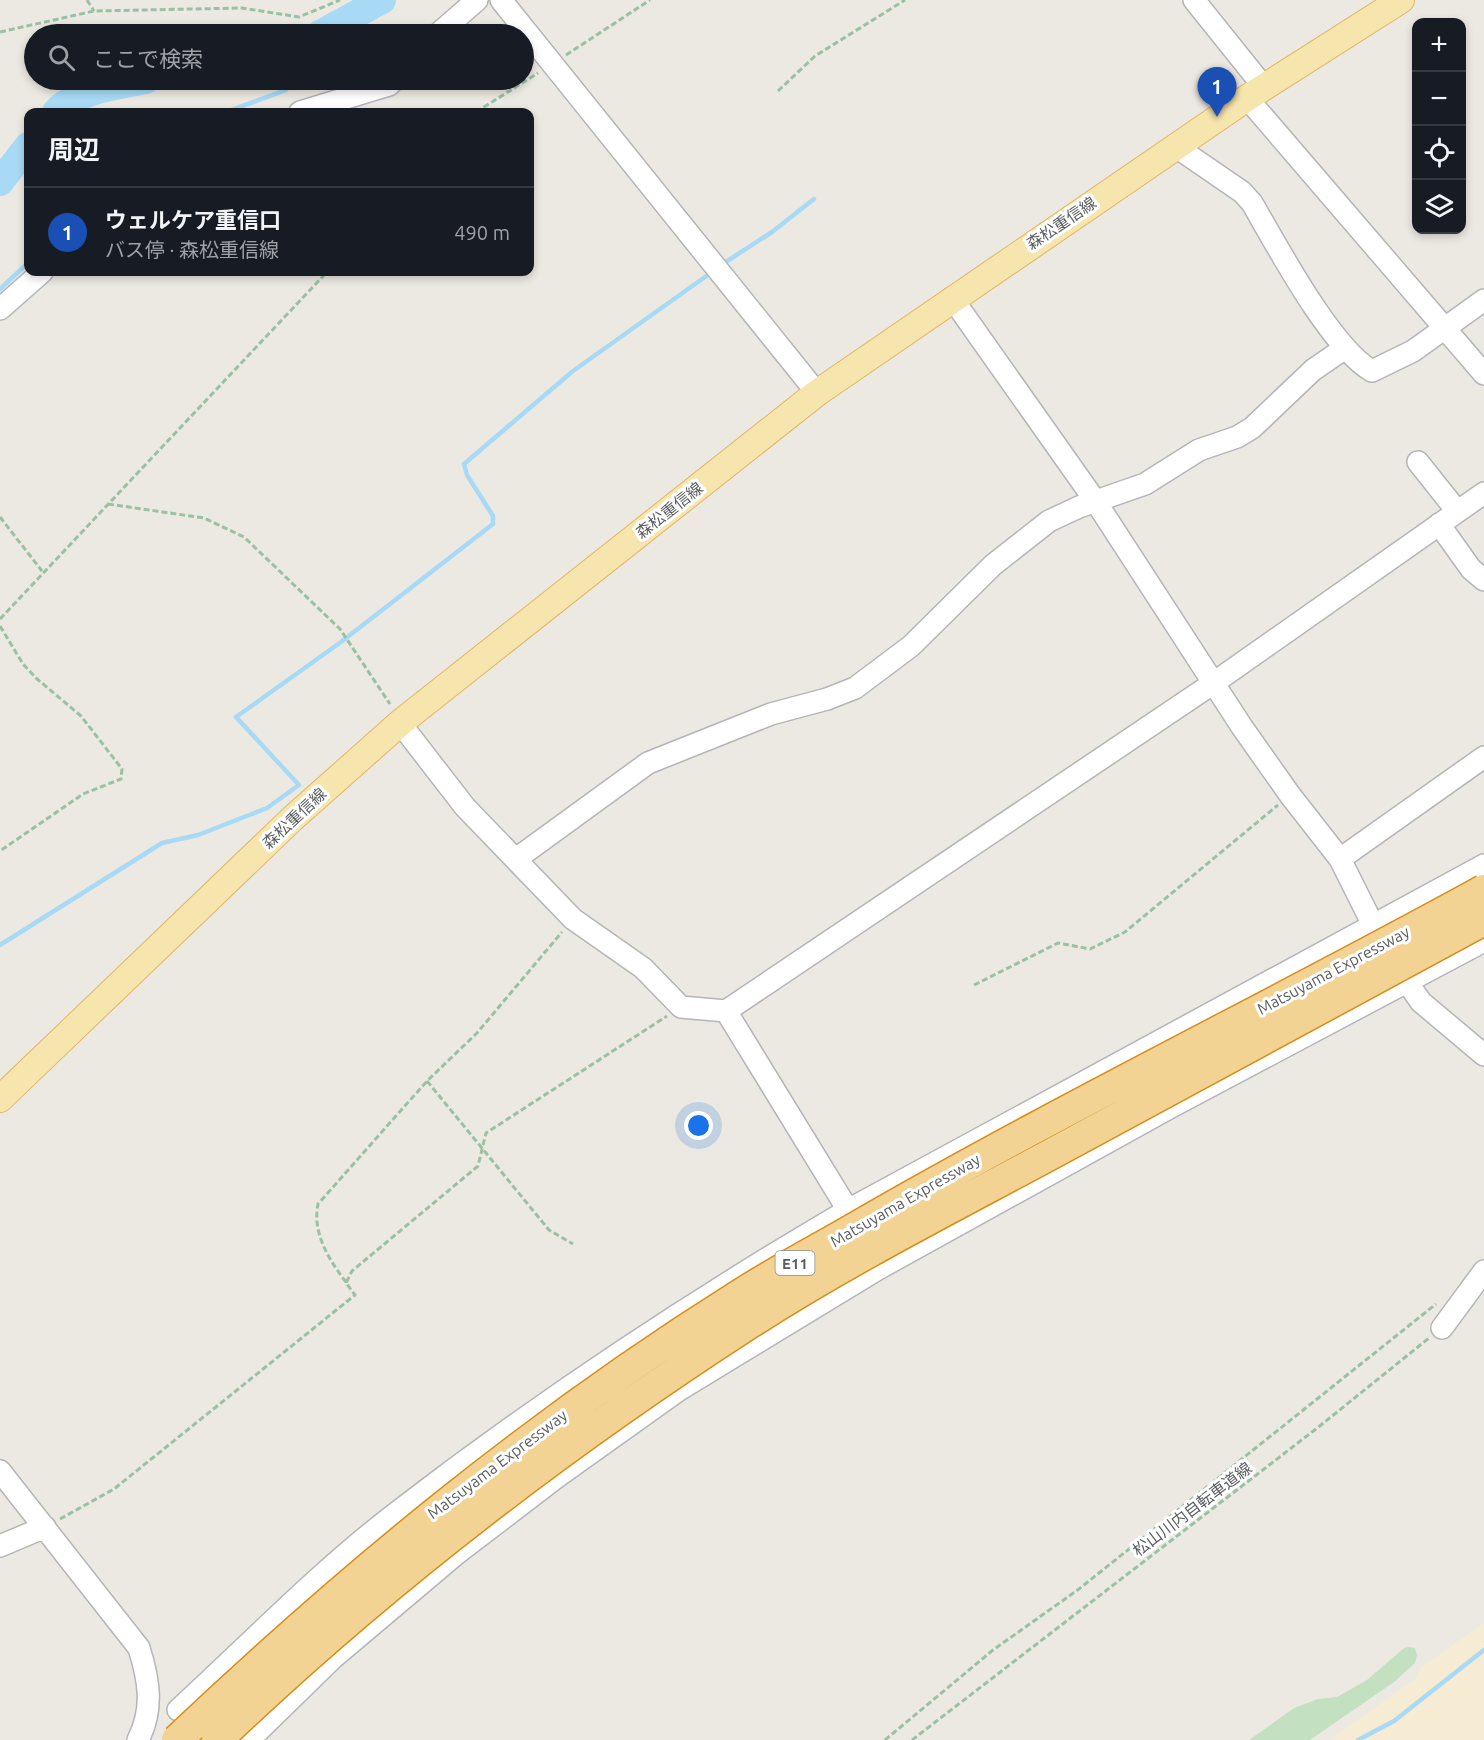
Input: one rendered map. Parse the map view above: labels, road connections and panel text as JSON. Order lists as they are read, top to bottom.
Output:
{
  "streets": {
    "highway": ["Matsuyama Expressway", "E11"],
    "main road": ["森松重信線"],
    "path": ["松山川内自転車道線"]
  },
  "page": {
    "map_buttons": ["+", "−"],
    "search": "ここで検索",
    "pins": "1",
    "heading": "周辺",
    "list": [
      {
        "mark": "1",
        "name": "ウェルケア重信口",
        "note": "バス停 · 森松重信線",
        "value": "490 m"
      }
    ]
  }
}
